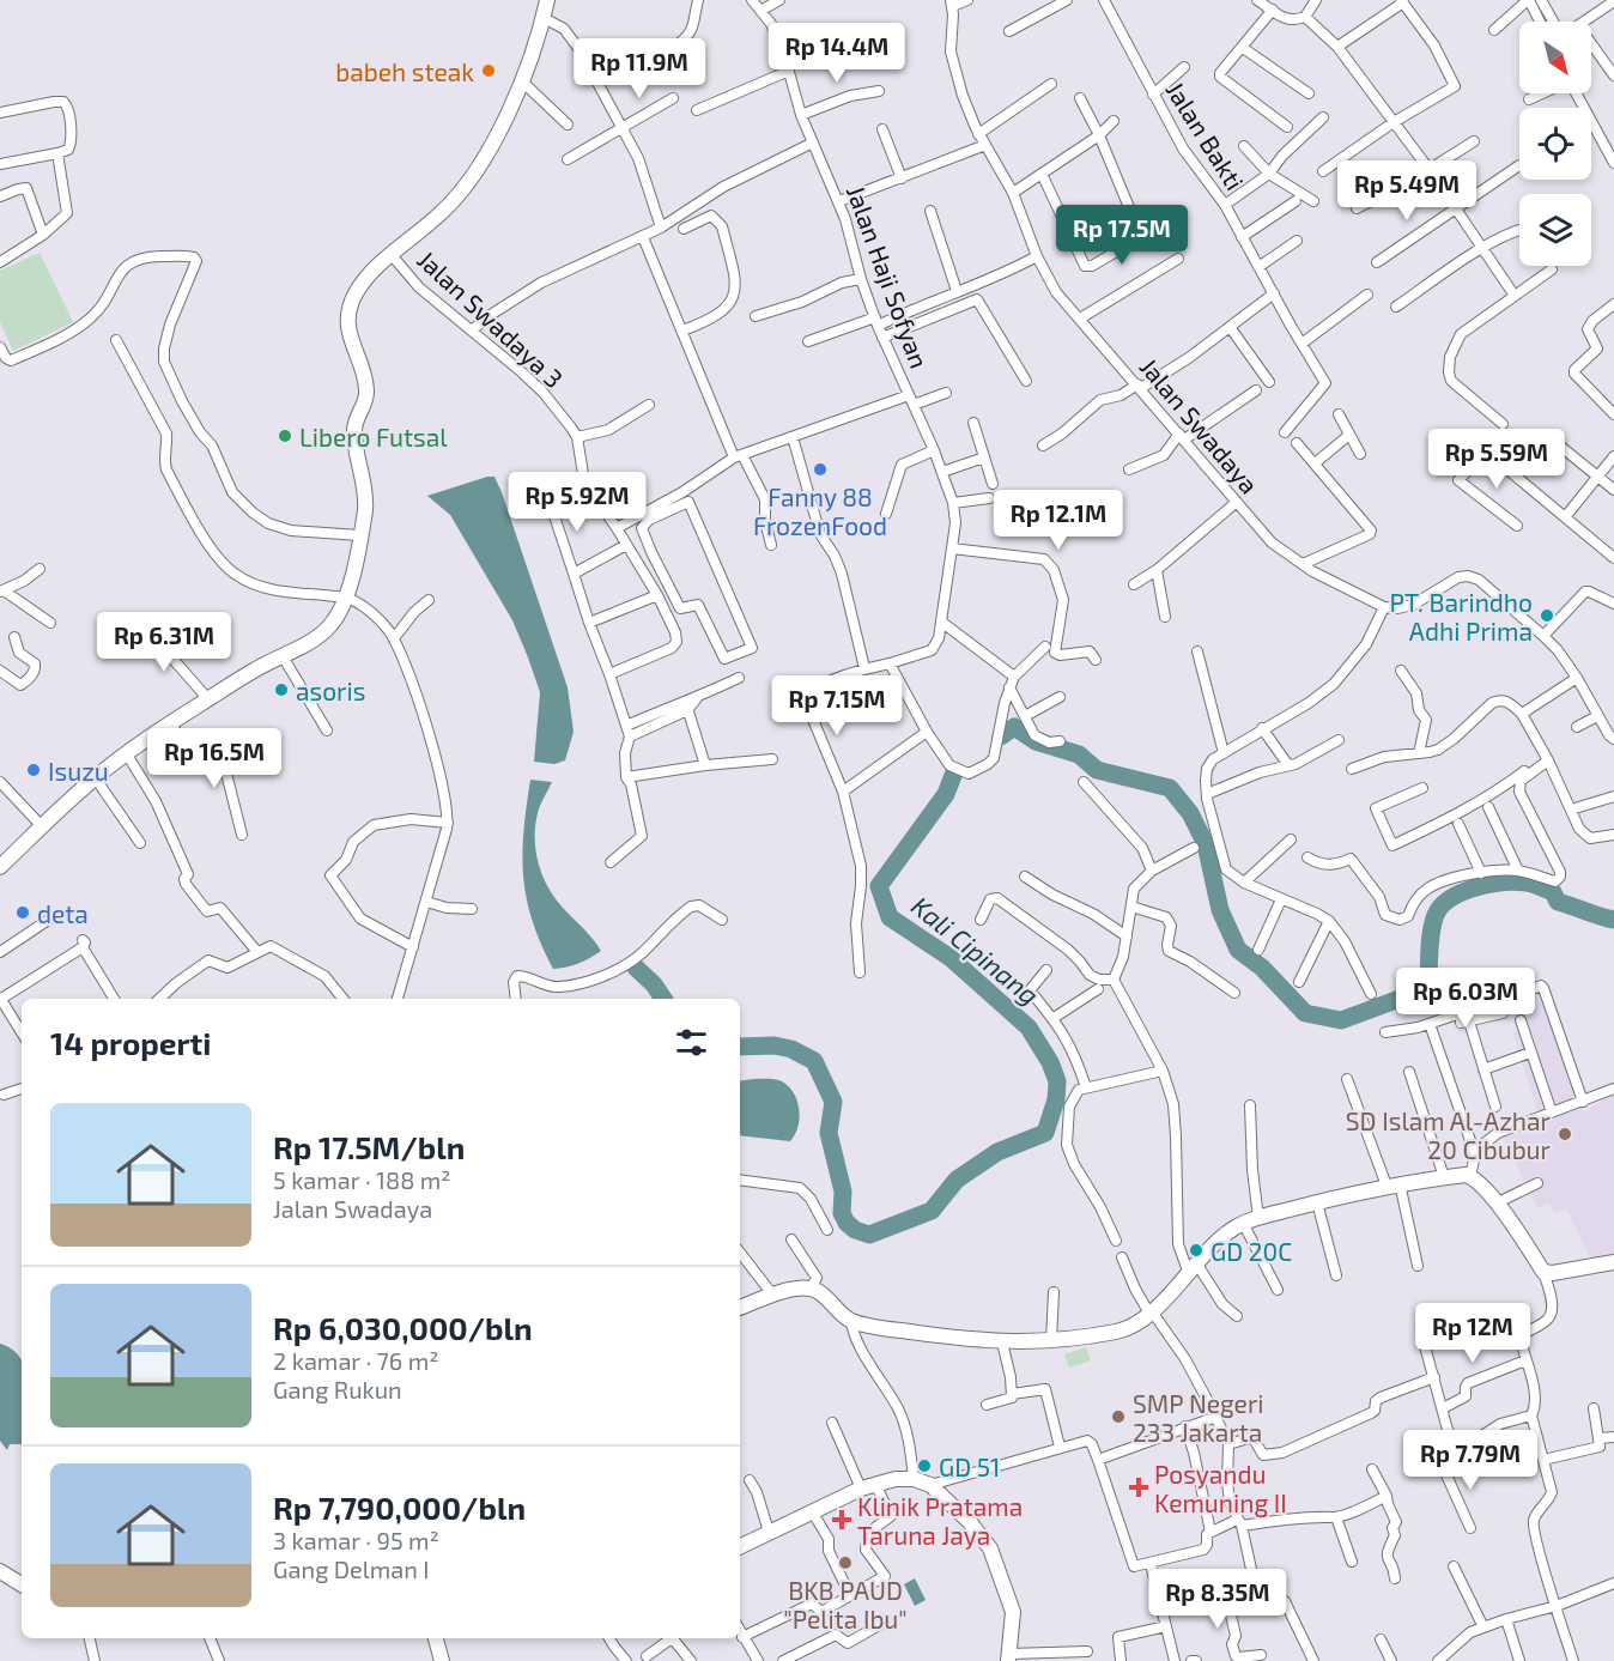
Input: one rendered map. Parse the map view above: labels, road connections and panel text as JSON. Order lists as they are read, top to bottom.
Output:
{
  "streets": {
    "street": [
      "Jalan Bakti",
      "Jalan Haji Sofyan",
      "Jalan Swadaya 3",
      "Jalan Swadaya"
    ]
  },
  "water": ["Kali Cipinang"],
  "places": {
    "other": [
      "babeh steak",
      "Libero Futsal",
      "Fanny 88 FrozenFood",
      "PT. Barindho Adhi Prima",
      "asoris",
      "Isuzu",
      "deta",
      "SD Islam Al-Azhar 20 Cibubur",
      "GD 20C",
      "SMP Negeri 233 Jakarta",
      "GD 51",
      "BKB PAUD \"Pelita Ibu\""
    ],
    "health": ["Posyandu Kemuning II", "Klinik Pratama Taruna Jaya"]
  },
  "north": "bottom right",
  "page": {
    "price": [
      "Rp 14.4M",
      "Rp 11.9M",
      "Rp 5.49M",
      "Rp 17.5M",
      "Rp 5.59M",
      "Rp 5.92M",
      "Rp 12.1M",
      "Rp 6.31M",
      "Rp 7.15M",
      "Rp 16.5M",
      "Rp 6.03M",
      "Rp 12M",
      "Rp 7.79M",
      "Rp 8.35M"
    ],
    "heading": "14 properti",
    "list": [
      {
        "name": "Rp 17.5M/bln",
        "note": "5 kamar · 188 m² · Jalan Swadaya"
      },
      {
        "name": "Rp 6,030,000/bln",
        "note": "2 kamar · 76 m² · Gang Rukun"
      },
      {
        "name": "Rp 7,790,000/bln",
        "note": "3 kamar · 95 m² · Gang Delman I"
      }
    ]
  }
}
